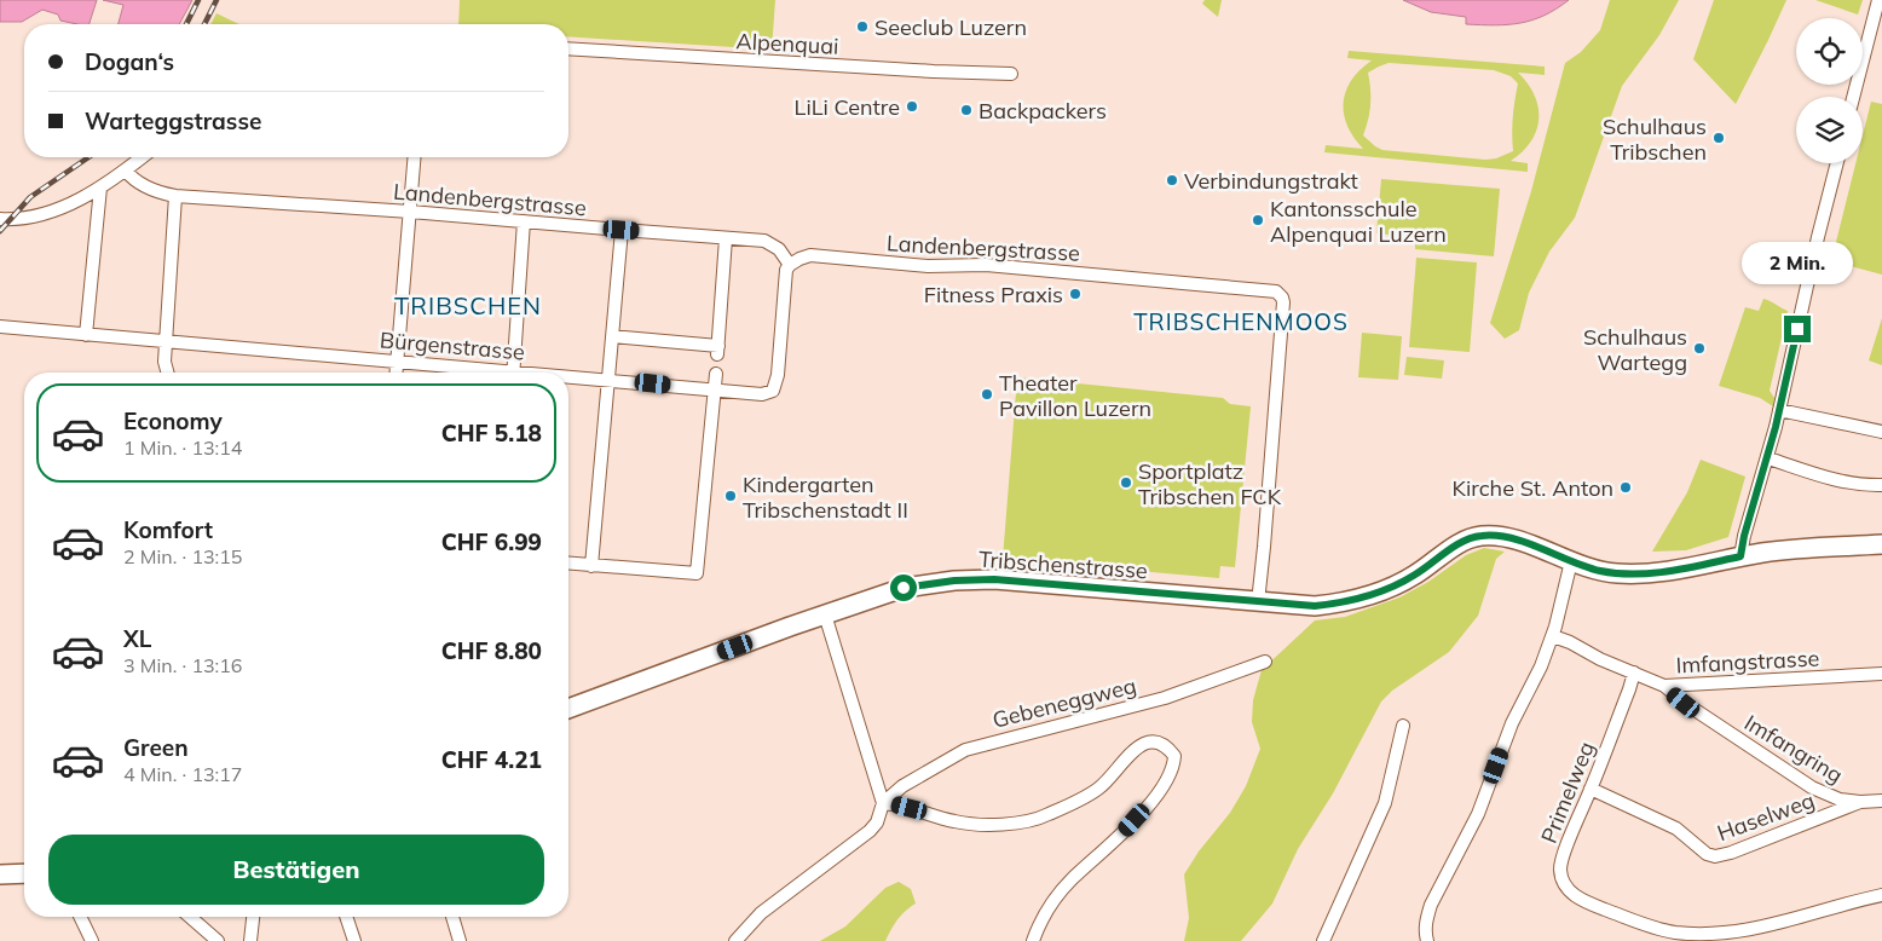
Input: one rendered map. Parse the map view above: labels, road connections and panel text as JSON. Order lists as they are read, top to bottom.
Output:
{
  "streets": {
    "street": [
      "Alpenquai",
      "Landenbergstrasse",
      "Bürgenstrasse",
      "Tribschenstrasse",
      "Imfangstrasse",
      "Gebeneggweg",
      "Imfangring",
      "Primelweg",
      "Haselweg"
    ]
  },
  "crossings": [
    ["Landenbergstrasse", "Bürgenstrasse"],
    ["Landenbergstrasse", "Tribschenstrasse"],
    ["Imfangstrasse", "Imfangring"],
    ["Imfangstrasse", "Primelweg"],
    ["Imfangring", "Haselweg"],
    ["Primelweg", "Haselweg"]
  ],
  "districts": ["TRIBSCHEN", "TRIBSCHENMOOS"],
  "places": [
    "Seeclub Luzern",
    "LiLi Centre",
    "Backpackers",
    "Schulhaus Tribschen",
    "Verbindungstrakt",
    "Kantonsschule Alpenquai Luzern",
    "Fitness Praxis",
    "Schulhaus Wartegg",
    "Theater Pavillon Luzern",
    "Sportplatz Tribschen FCK",
    "Kirche St. Anton",
    "Kindergarten Tribschenstadt II"
  ],
  "page": {
    "banner": ["Dogan‘s", "Warteggstrasse"],
    "bubble": "2 Min.",
    "list": [
      {
        "name": "Economy",
        "note": "1 Min. · 13:14",
        "value": "CHF 5.18"
      },
      {
        "name": "Komfort",
        "note": "2 Min. · 13:15",
        "value": "CHF 6.99"
      },
      {
        "name": "XL",
        "note": "3 Min. · 13:16",
        "value": "CHF 8.80"
      },
      {
        "name": "Green",
        "note": "4 Min. · 13:17",
        "value": "CHF 4.21"
      }
    ],
    "buttons": "Bestätigen"
  }
}
